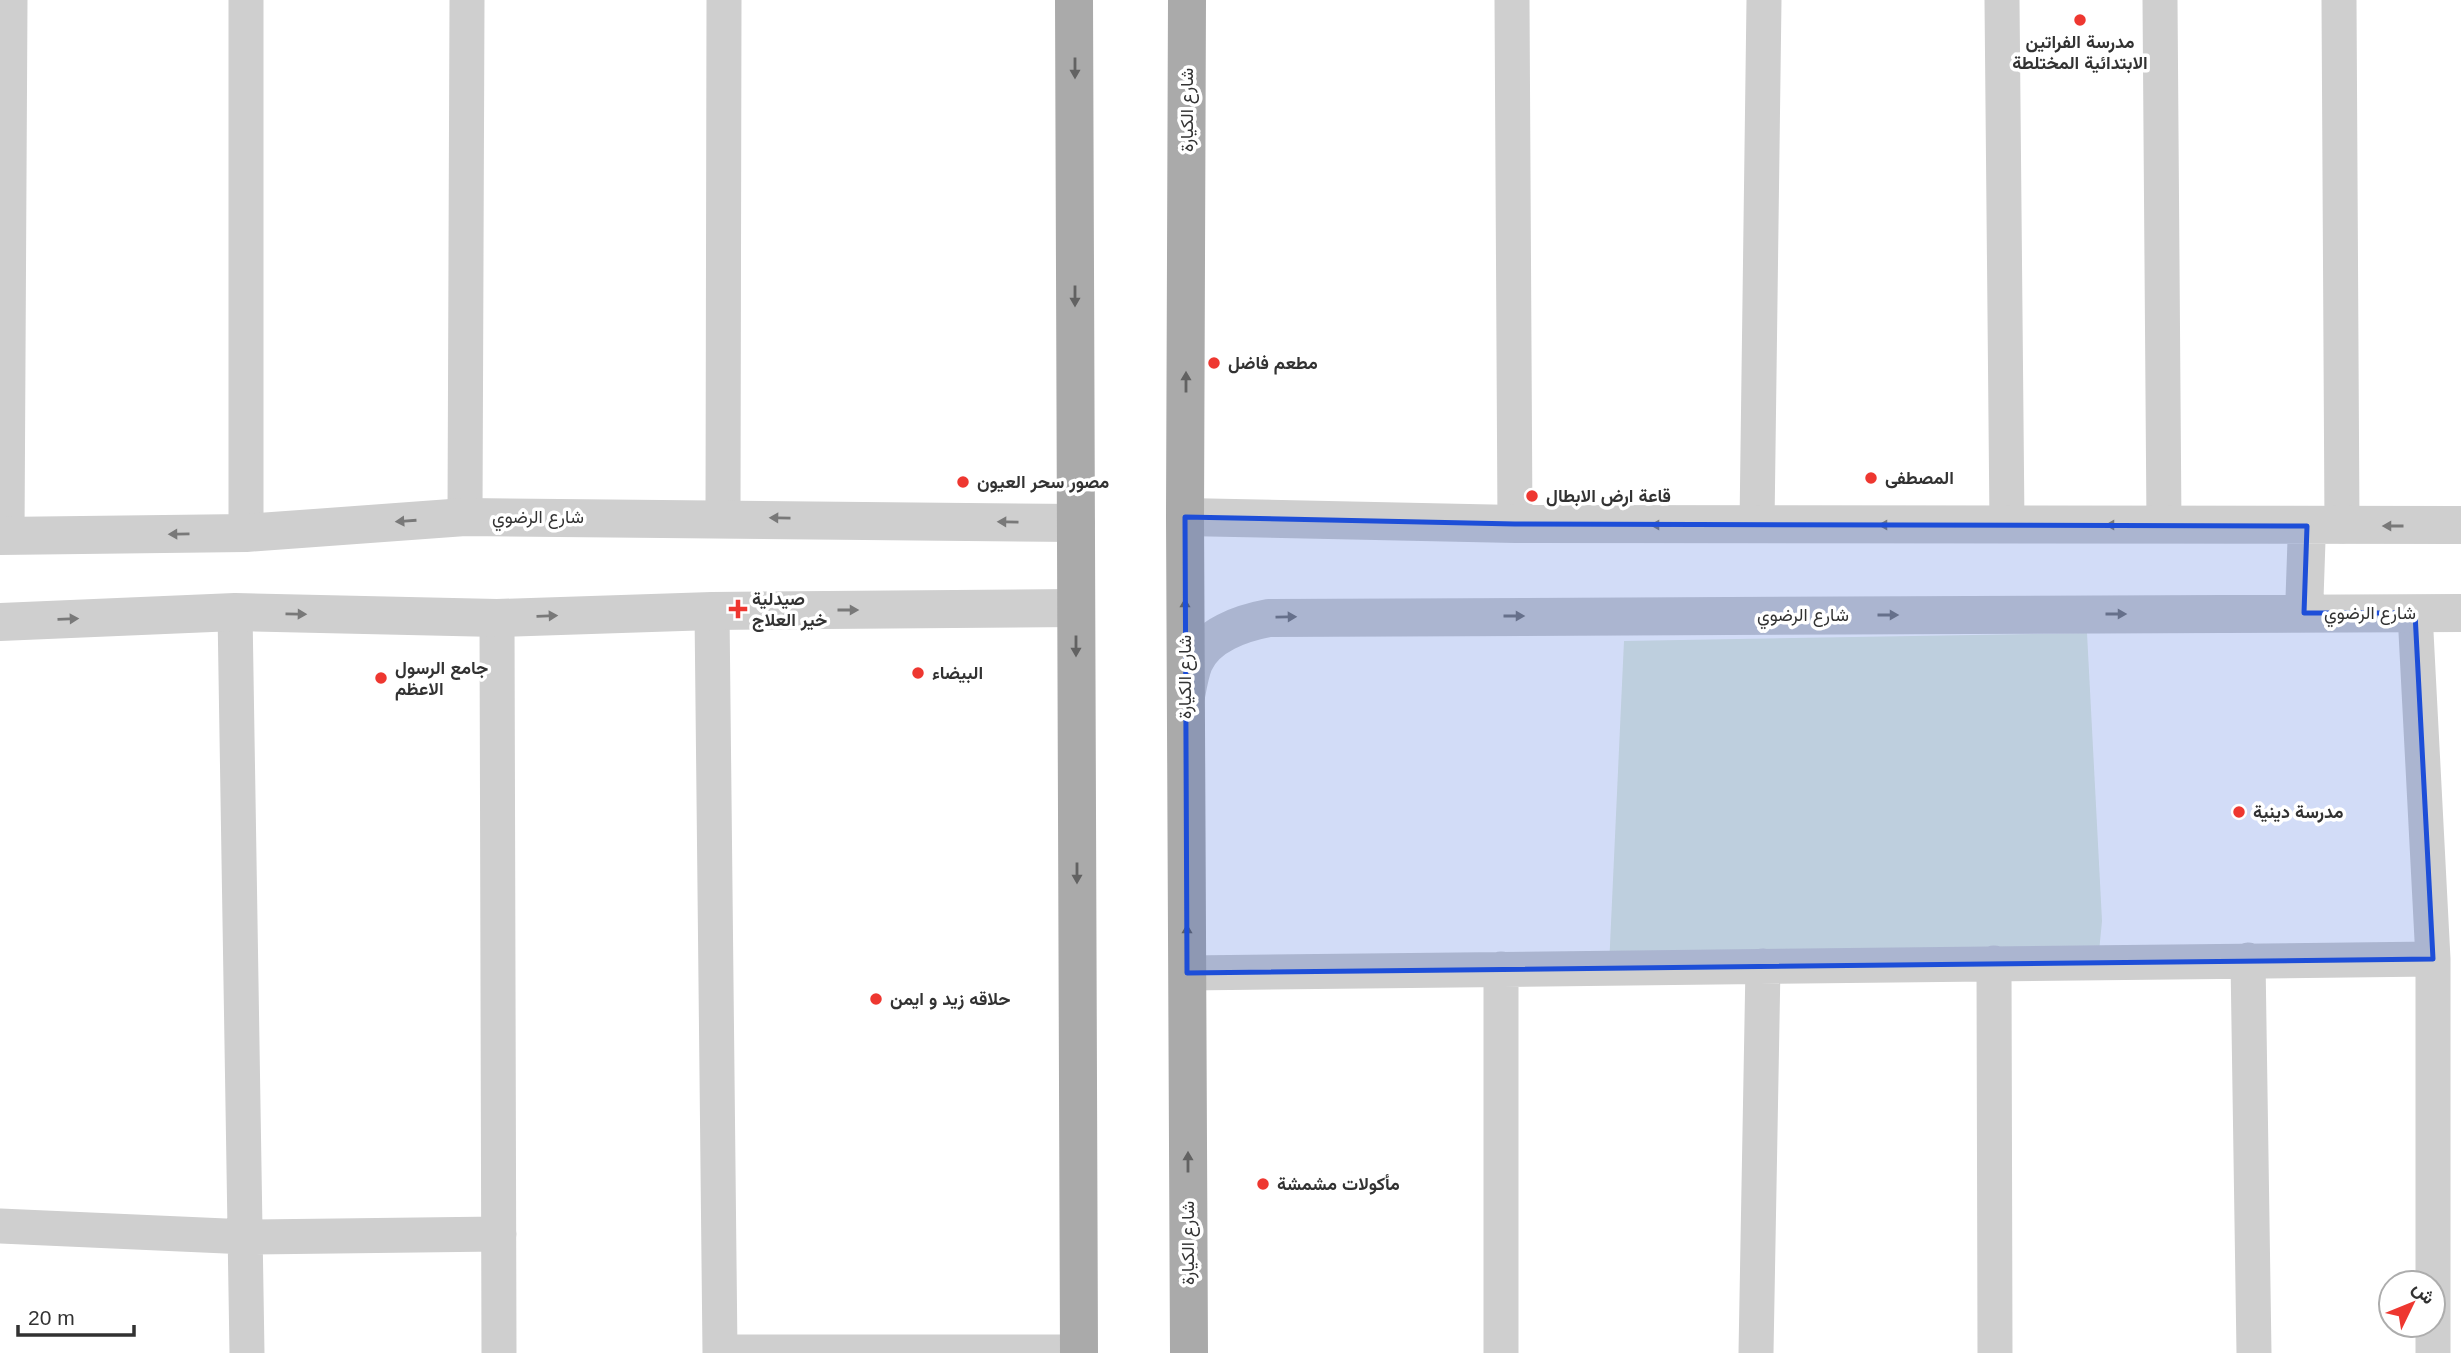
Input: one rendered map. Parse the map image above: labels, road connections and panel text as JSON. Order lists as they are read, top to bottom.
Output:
{
  "streets": {
    "main road": ["شارع الكيارة"],
    "street": ["شارع الرضوي"]
  },
  "crossings": [
    ["شارع الكيارة", "شارع الرضوي"]
  ],
  "places": {
    "other": [
      "مدرسة الفراتين الابتدائية المختلطة",
      "مطعم فاضل",
      "المصطفى",
      "مصور سحر العيون",
      "قاعة ارض الابطال",
      "البيضاء",
      "جامع الرسول الاعظم",
      "مدرسة دينية",
      "حلاقه زيد و ايمن",
      "مأكولات مشمشة"
    ],
    "health": ["صيدلية خير العلاج"]
  },
  "scale_bar": "20 m",
  "north": "top right"
}
